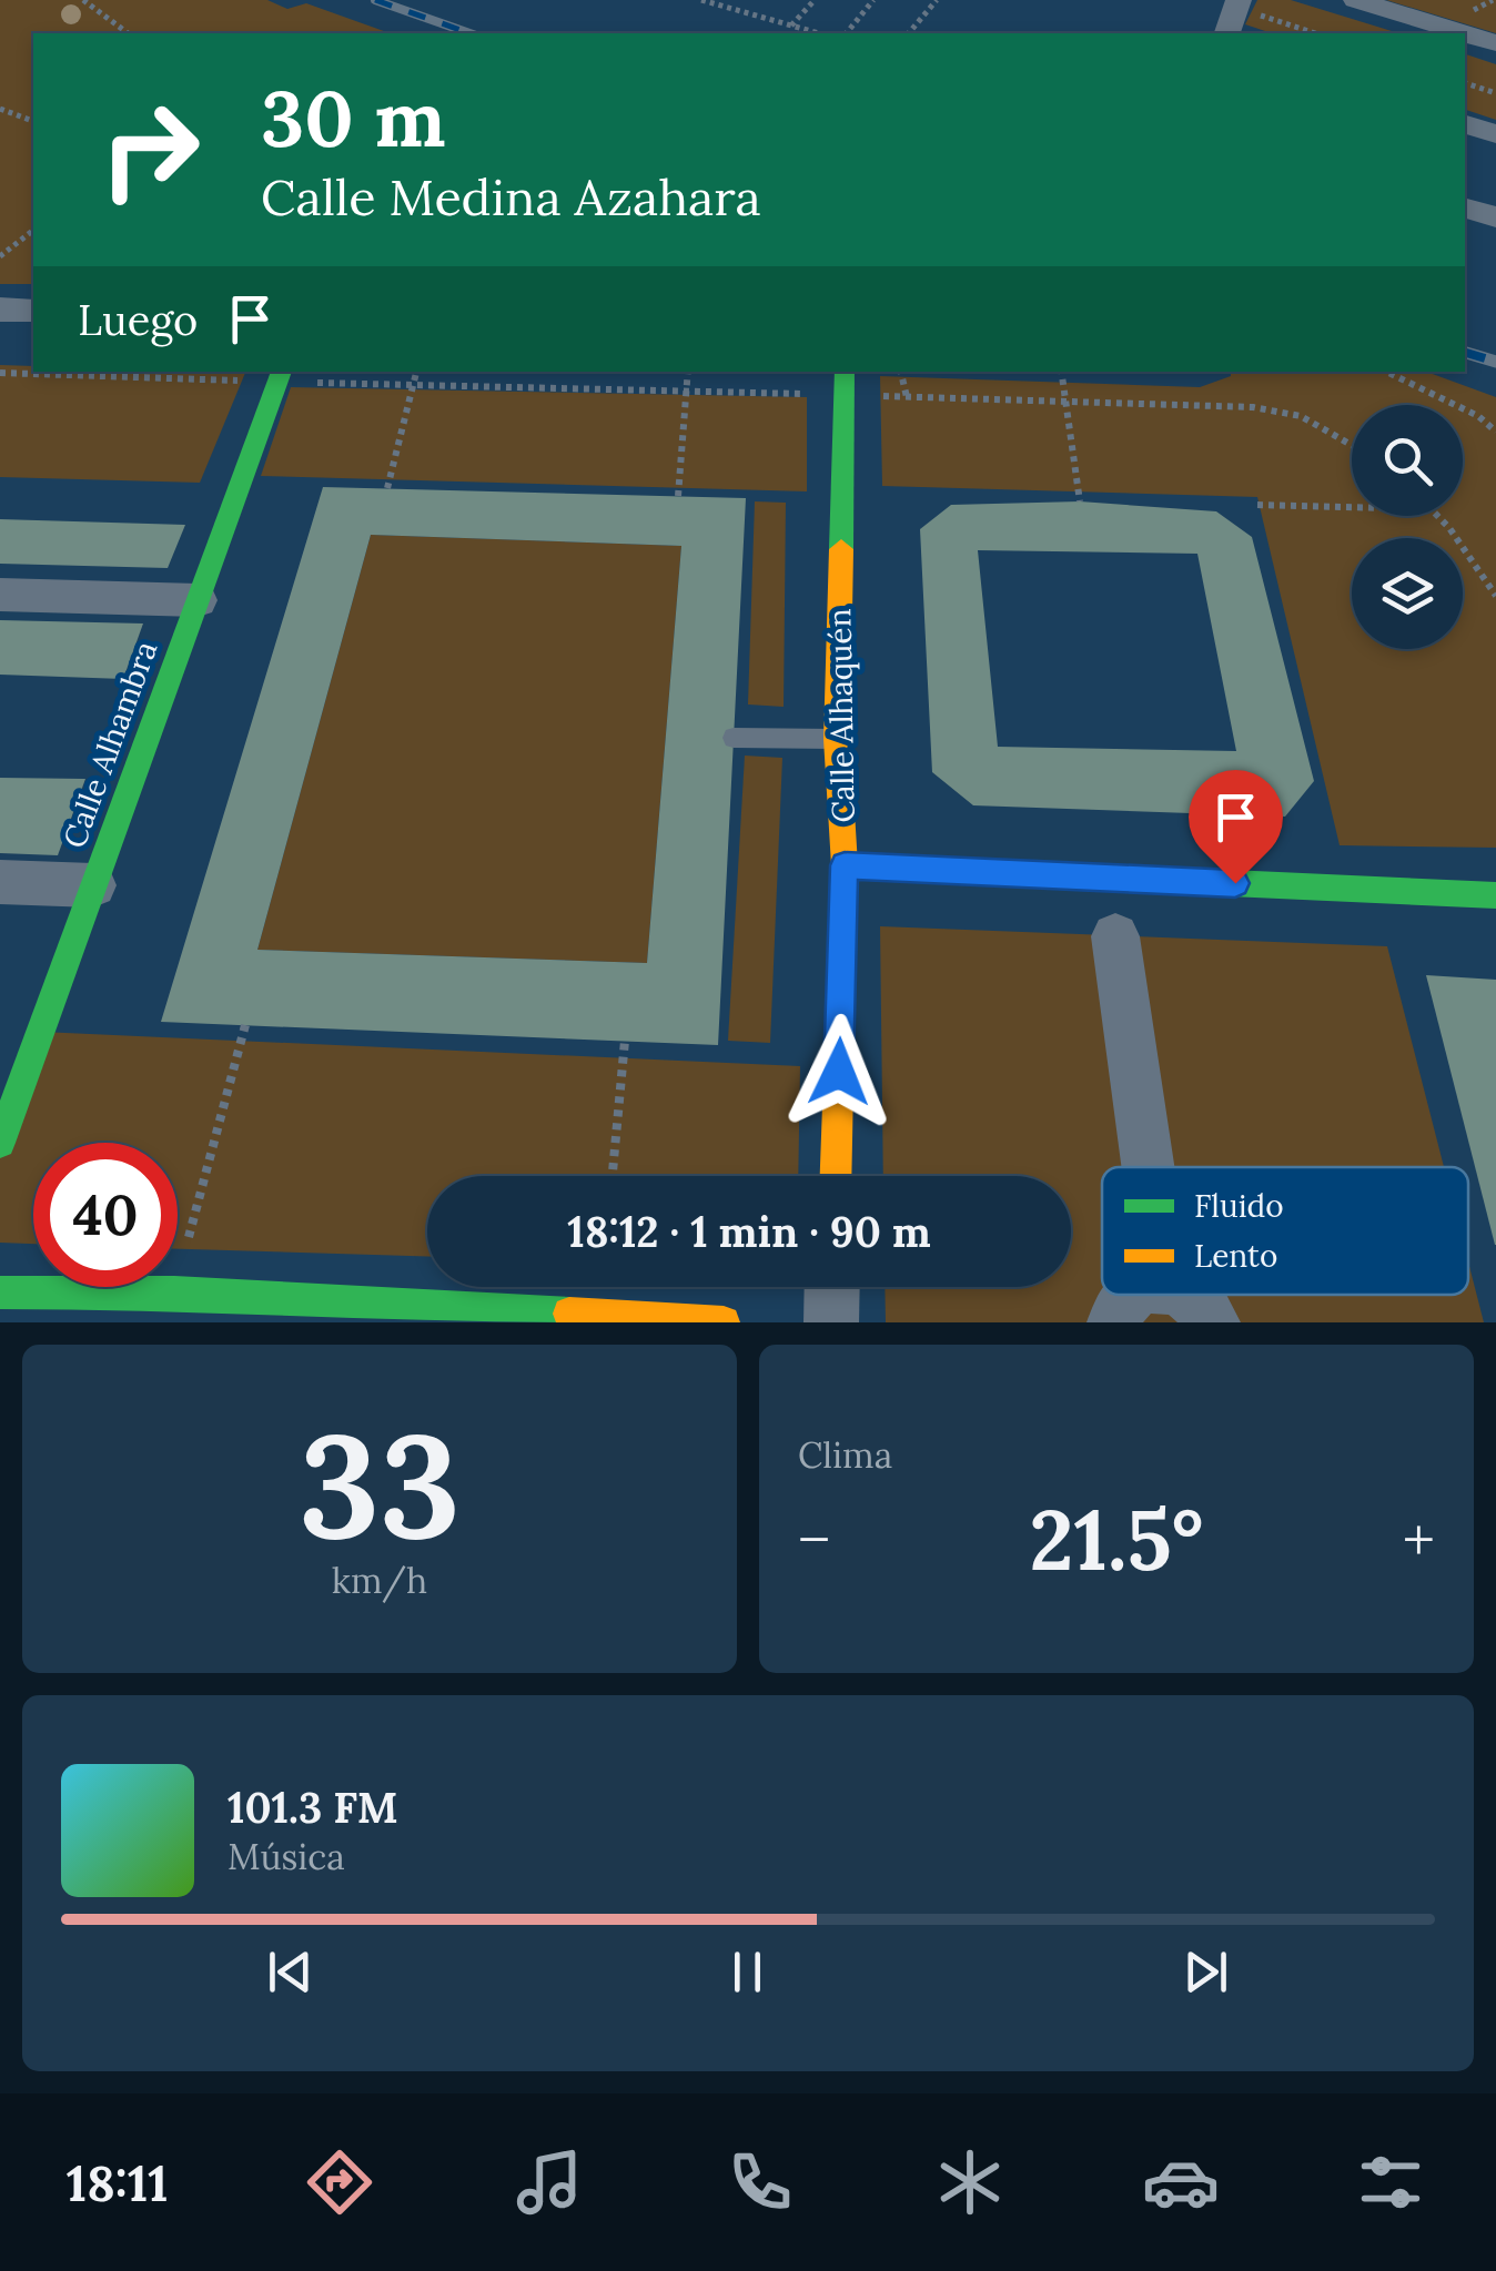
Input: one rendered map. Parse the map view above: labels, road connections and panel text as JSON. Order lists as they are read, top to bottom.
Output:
{
  "streets": {
    "street": ["Calle Alhaquén", "Calle Alhambra"]
  },
  "legend": ["Fluido", "Lento"],
  "page": {
    "turn": ["30 m", "Calle Medina Azahara"],
    "then": "Luego",
    "limit": "40",
    "trip": "18:12 · 1 min · 90 m",
    "tile": [
      ["33", "km/h"],
      "Clima"
    ],
    "heat": ["−", "21.5°", "+"],
    "song": ["101.3 FM", "Música"],
    "tabs": "18:11"
  }
}
